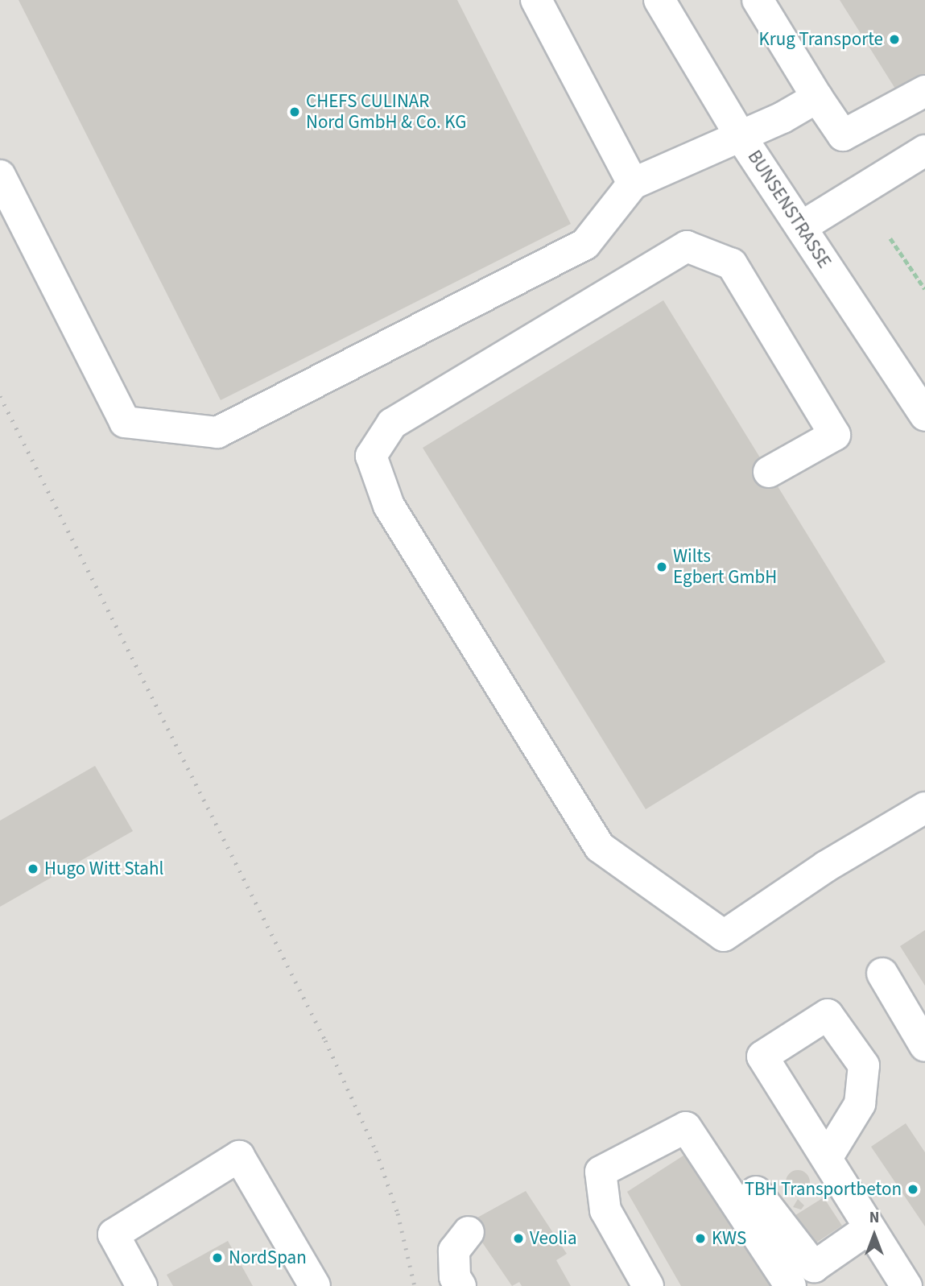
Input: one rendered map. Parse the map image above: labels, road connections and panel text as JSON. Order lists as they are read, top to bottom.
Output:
{
  "streets": {
    "street": ["BUNSENSTRASSE"]
  },
  "places": [
    "Krug Transporte",
    "CHEFS CULINAR Nord GmbH & Co. KG",
    "Wilts Egbert GmbH",
    "Hugo Witt Stahl",
    "TBH Transportbeton",
    "Veolia",
    "KWS",
    "NordSpan"
  ],
  "north": "top"
}
